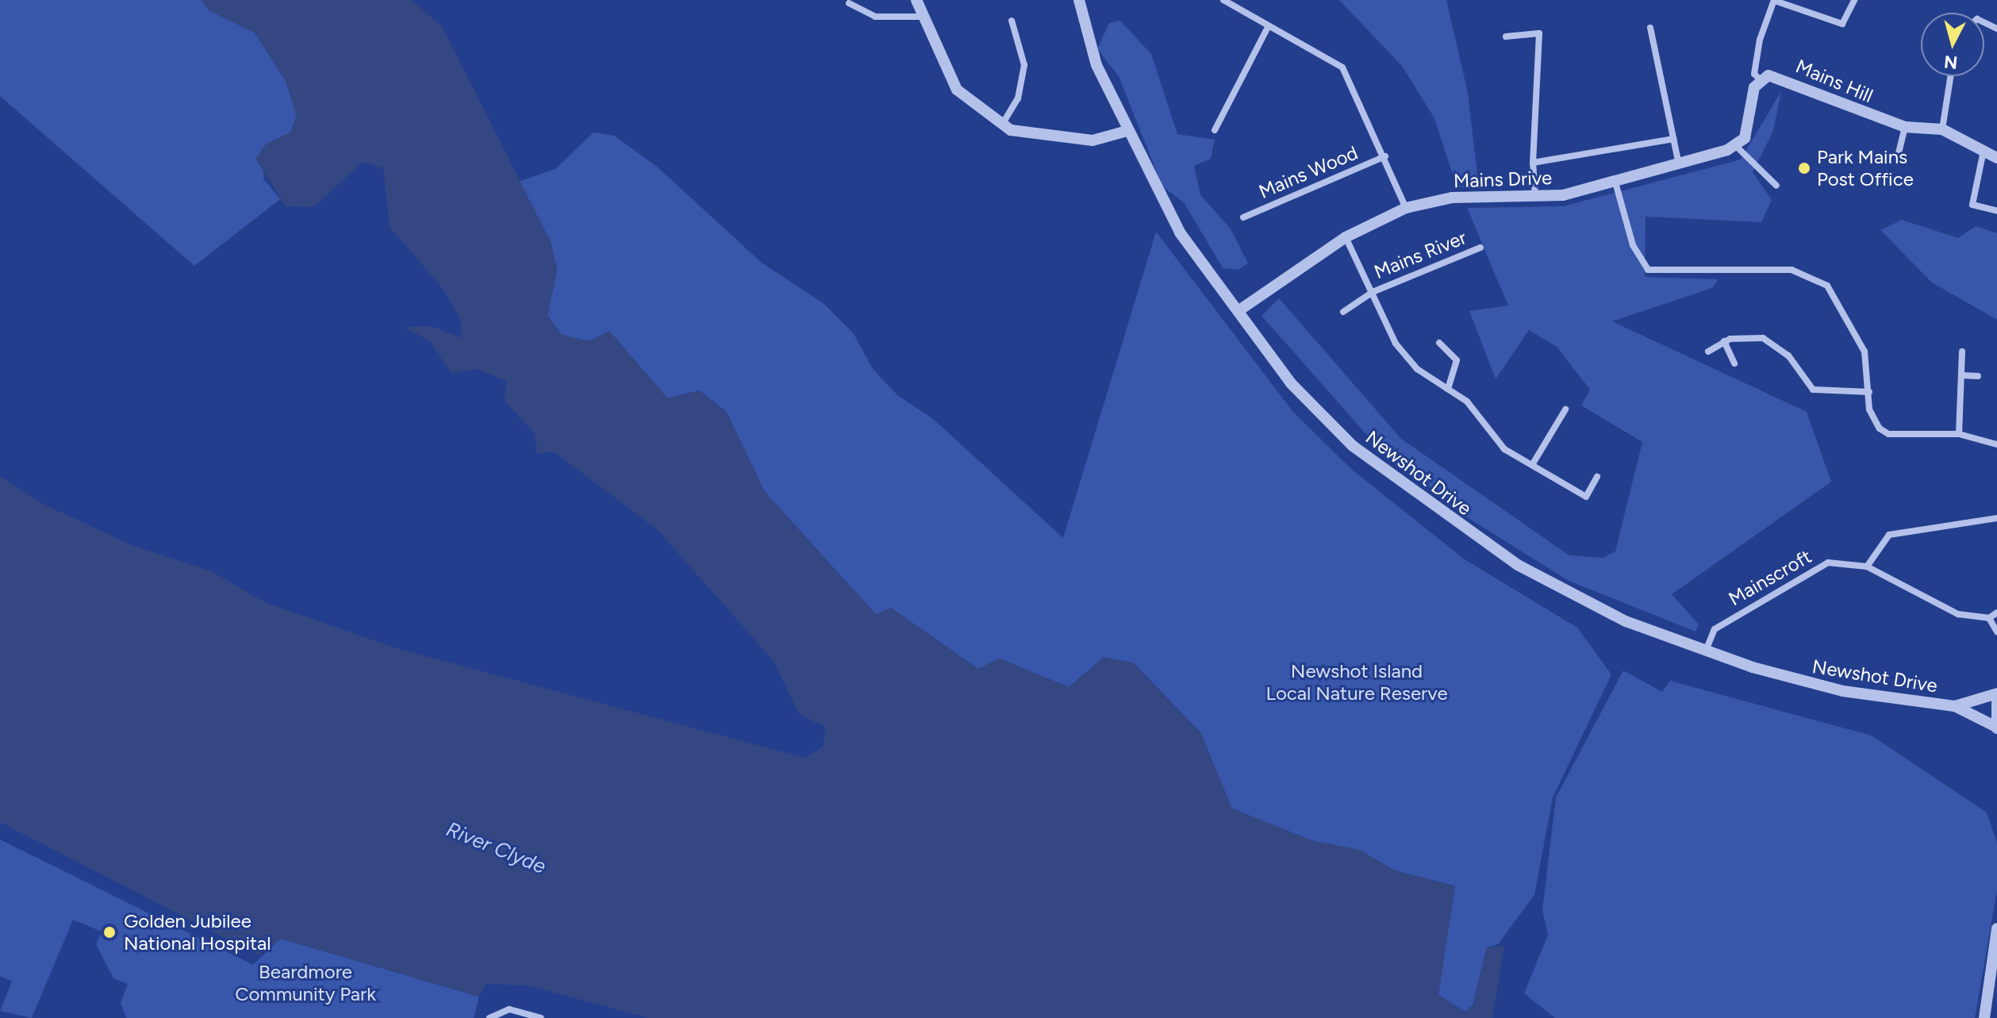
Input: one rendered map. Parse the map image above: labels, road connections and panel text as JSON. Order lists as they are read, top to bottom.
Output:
{
  "streets": {
    "street": [
      "Mains Hill",
      "Mains Wood",
      "Mains Drive",
      "Mains River",
      "Newshot Drive",
      "Mainscroft"
    ]
  },
  "crossings": [
    ["Mains Wood", "Mains Drive"],
    ["Mains Drive", "Mains River"],
    ["Mains Drive", "Newshot Drive"],
    ["Newshot Drive", "Mainscroft"]
  ],
  "water": ["River Clyde"],
  "parks": ["Newshot Island Local Nature Reserve", "Beardmore Community Park"],
  "places": ["Park Mains Post Office", "Golden Jubilee National Hospital"],
  "north": "bottom"
}
